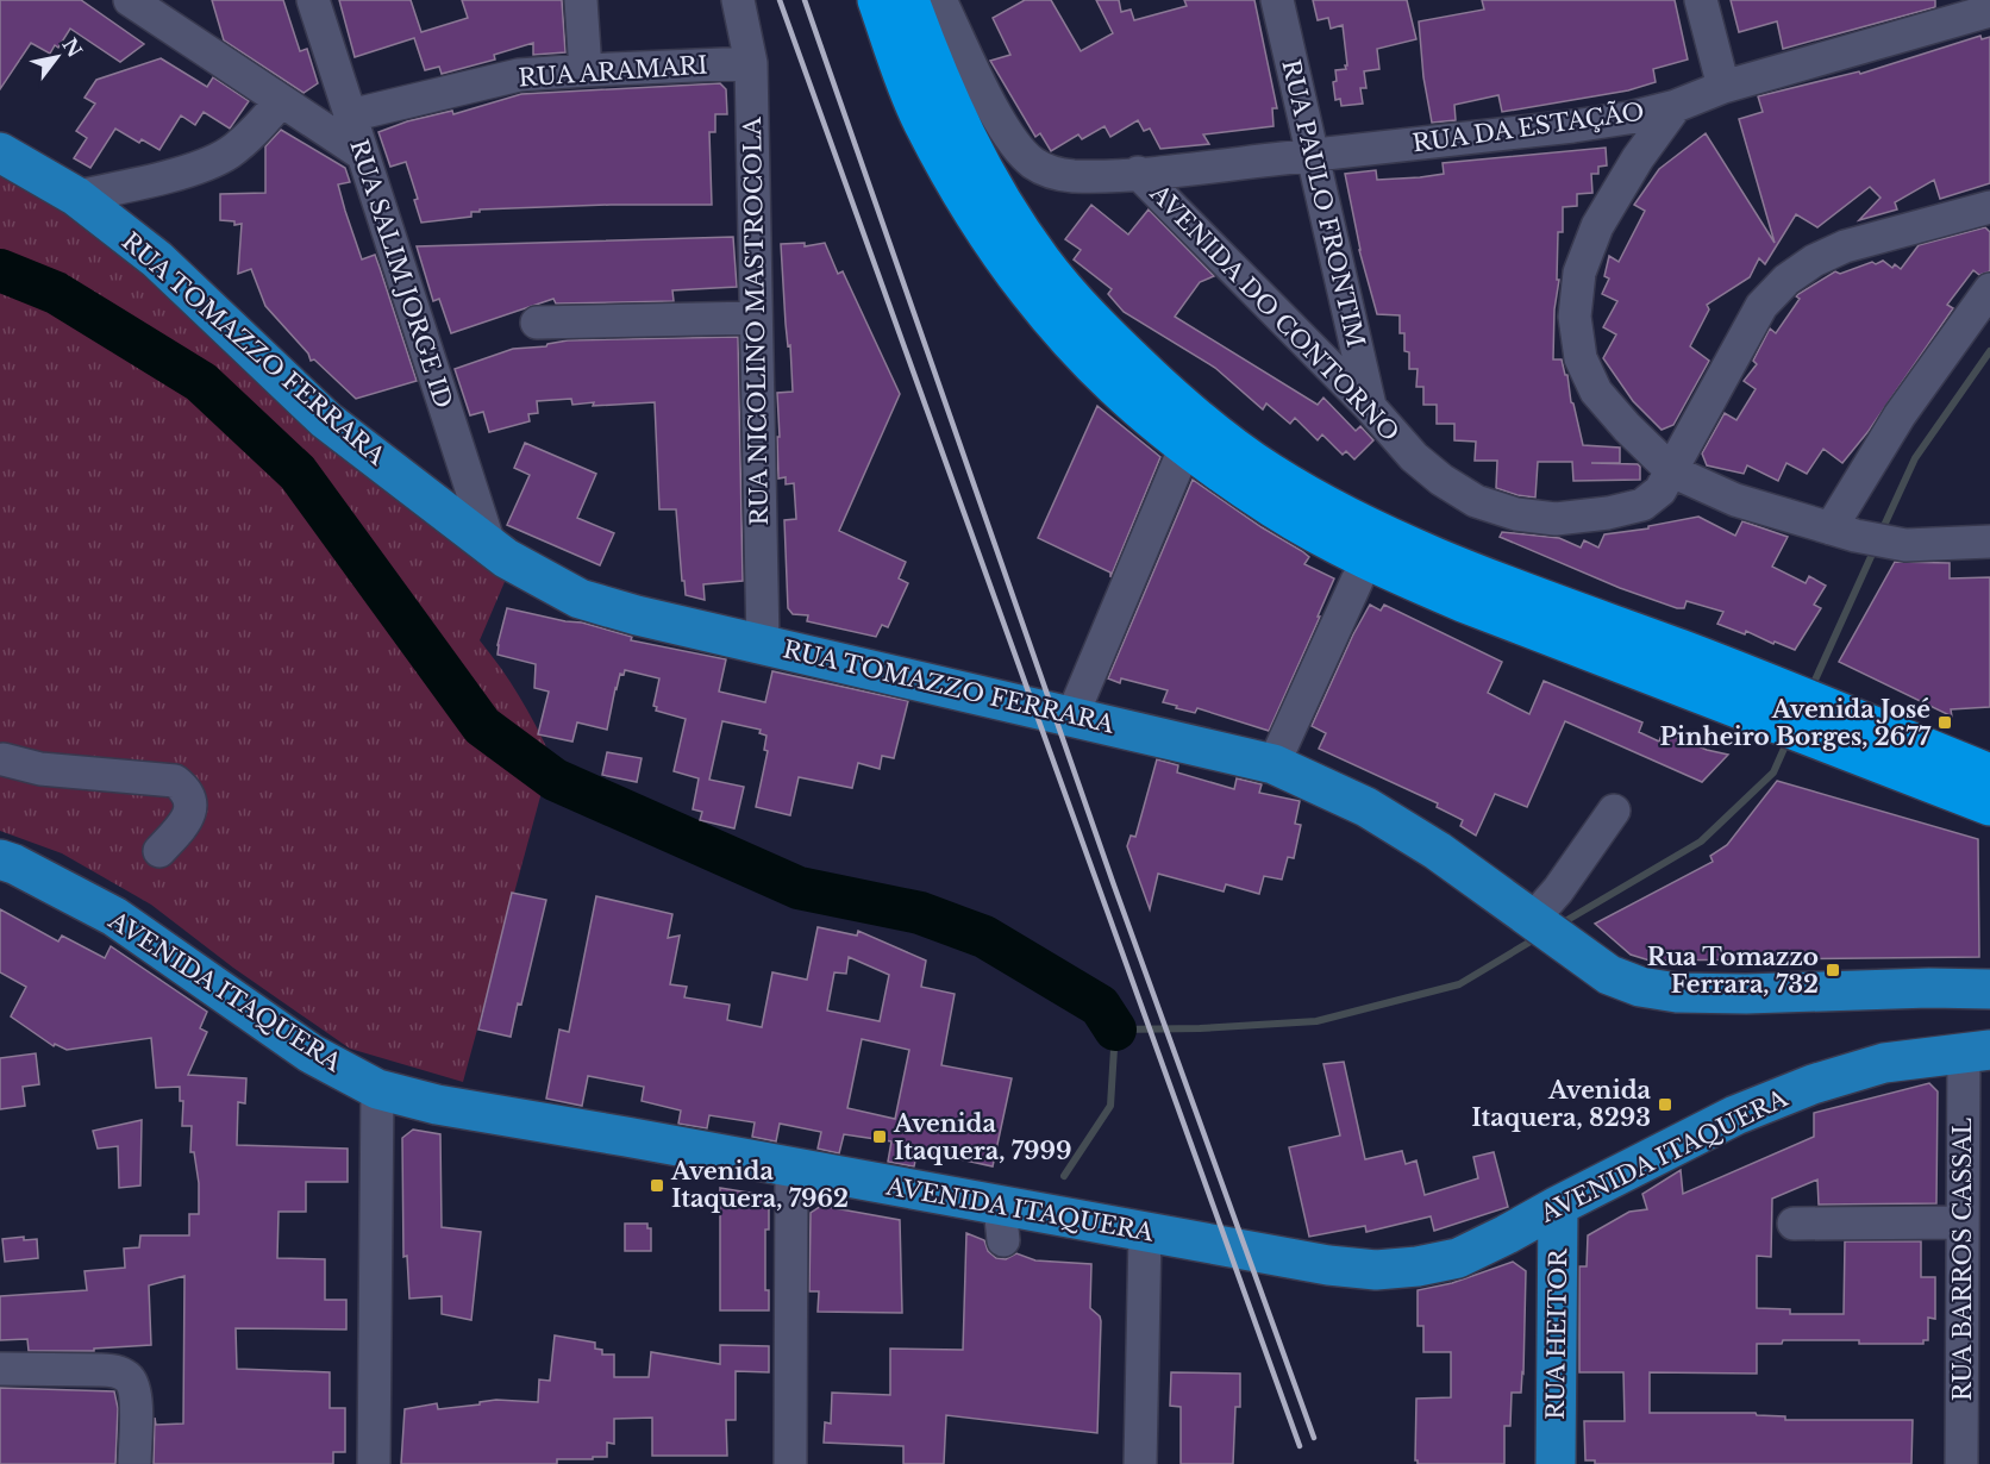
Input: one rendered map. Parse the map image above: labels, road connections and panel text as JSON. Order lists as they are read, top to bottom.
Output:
{
  "streets": {
    "main road": ["RUA TOMAZZO FERRARA", "AVENIDA ITAQUERA", "RUA HEITOR"],
    "street": [
      "RUA ARAMARI",
      "RUA DA ESTAÇÃO",
      "RUA PAULO FRONTIM",
      "RUA SALIM JORGE ID",
      "AVENIDA DO CONTORNO",
      "RUA NICOLINO MASTROCOLA",
      "RUA BARROS CASSAL"
    ]
  },
  "crossings": [
    ["RUA ARAMARI", "RUA SALIM JORGE ID"],
    ["RUA ARAMARI", "RUA NICOLINO MASTROCOLA"],
    ["RUA DA ESTAÇÃO", "RUA PAULO FRONTIM"],
    ["RUA DA ESTAÇÃO", "AVENIDA DO CONTORNO"],
    ["RUA PAULO FRONTIM", "AVENIDA DO CONTORNO"],
    ["RUA SALIM JORGE ID", "RUA TOMAZZO FERRARA"],
    ["RUA NICOLINO MASTROCOLA", "RUA TOMAZZO FERRARA"],
    ["AVENIDA ITAQUERA", "RUA BARROS CASSAL"],
    ["AVENIDA ITAQUERA", "RUA HEITOR"]
  ],
  "places": {
    "transit": [
      "Avenida José Pinheiro Borges, 2677",
      "Rua Tomazzo Ferrara, 732",
      "Avenida Itaquera, 8293",
      "Avenida Itaquera, 7999",
      "Avenida Itaquera, 7962"
    ]
  },
  "north": "top right"
}
